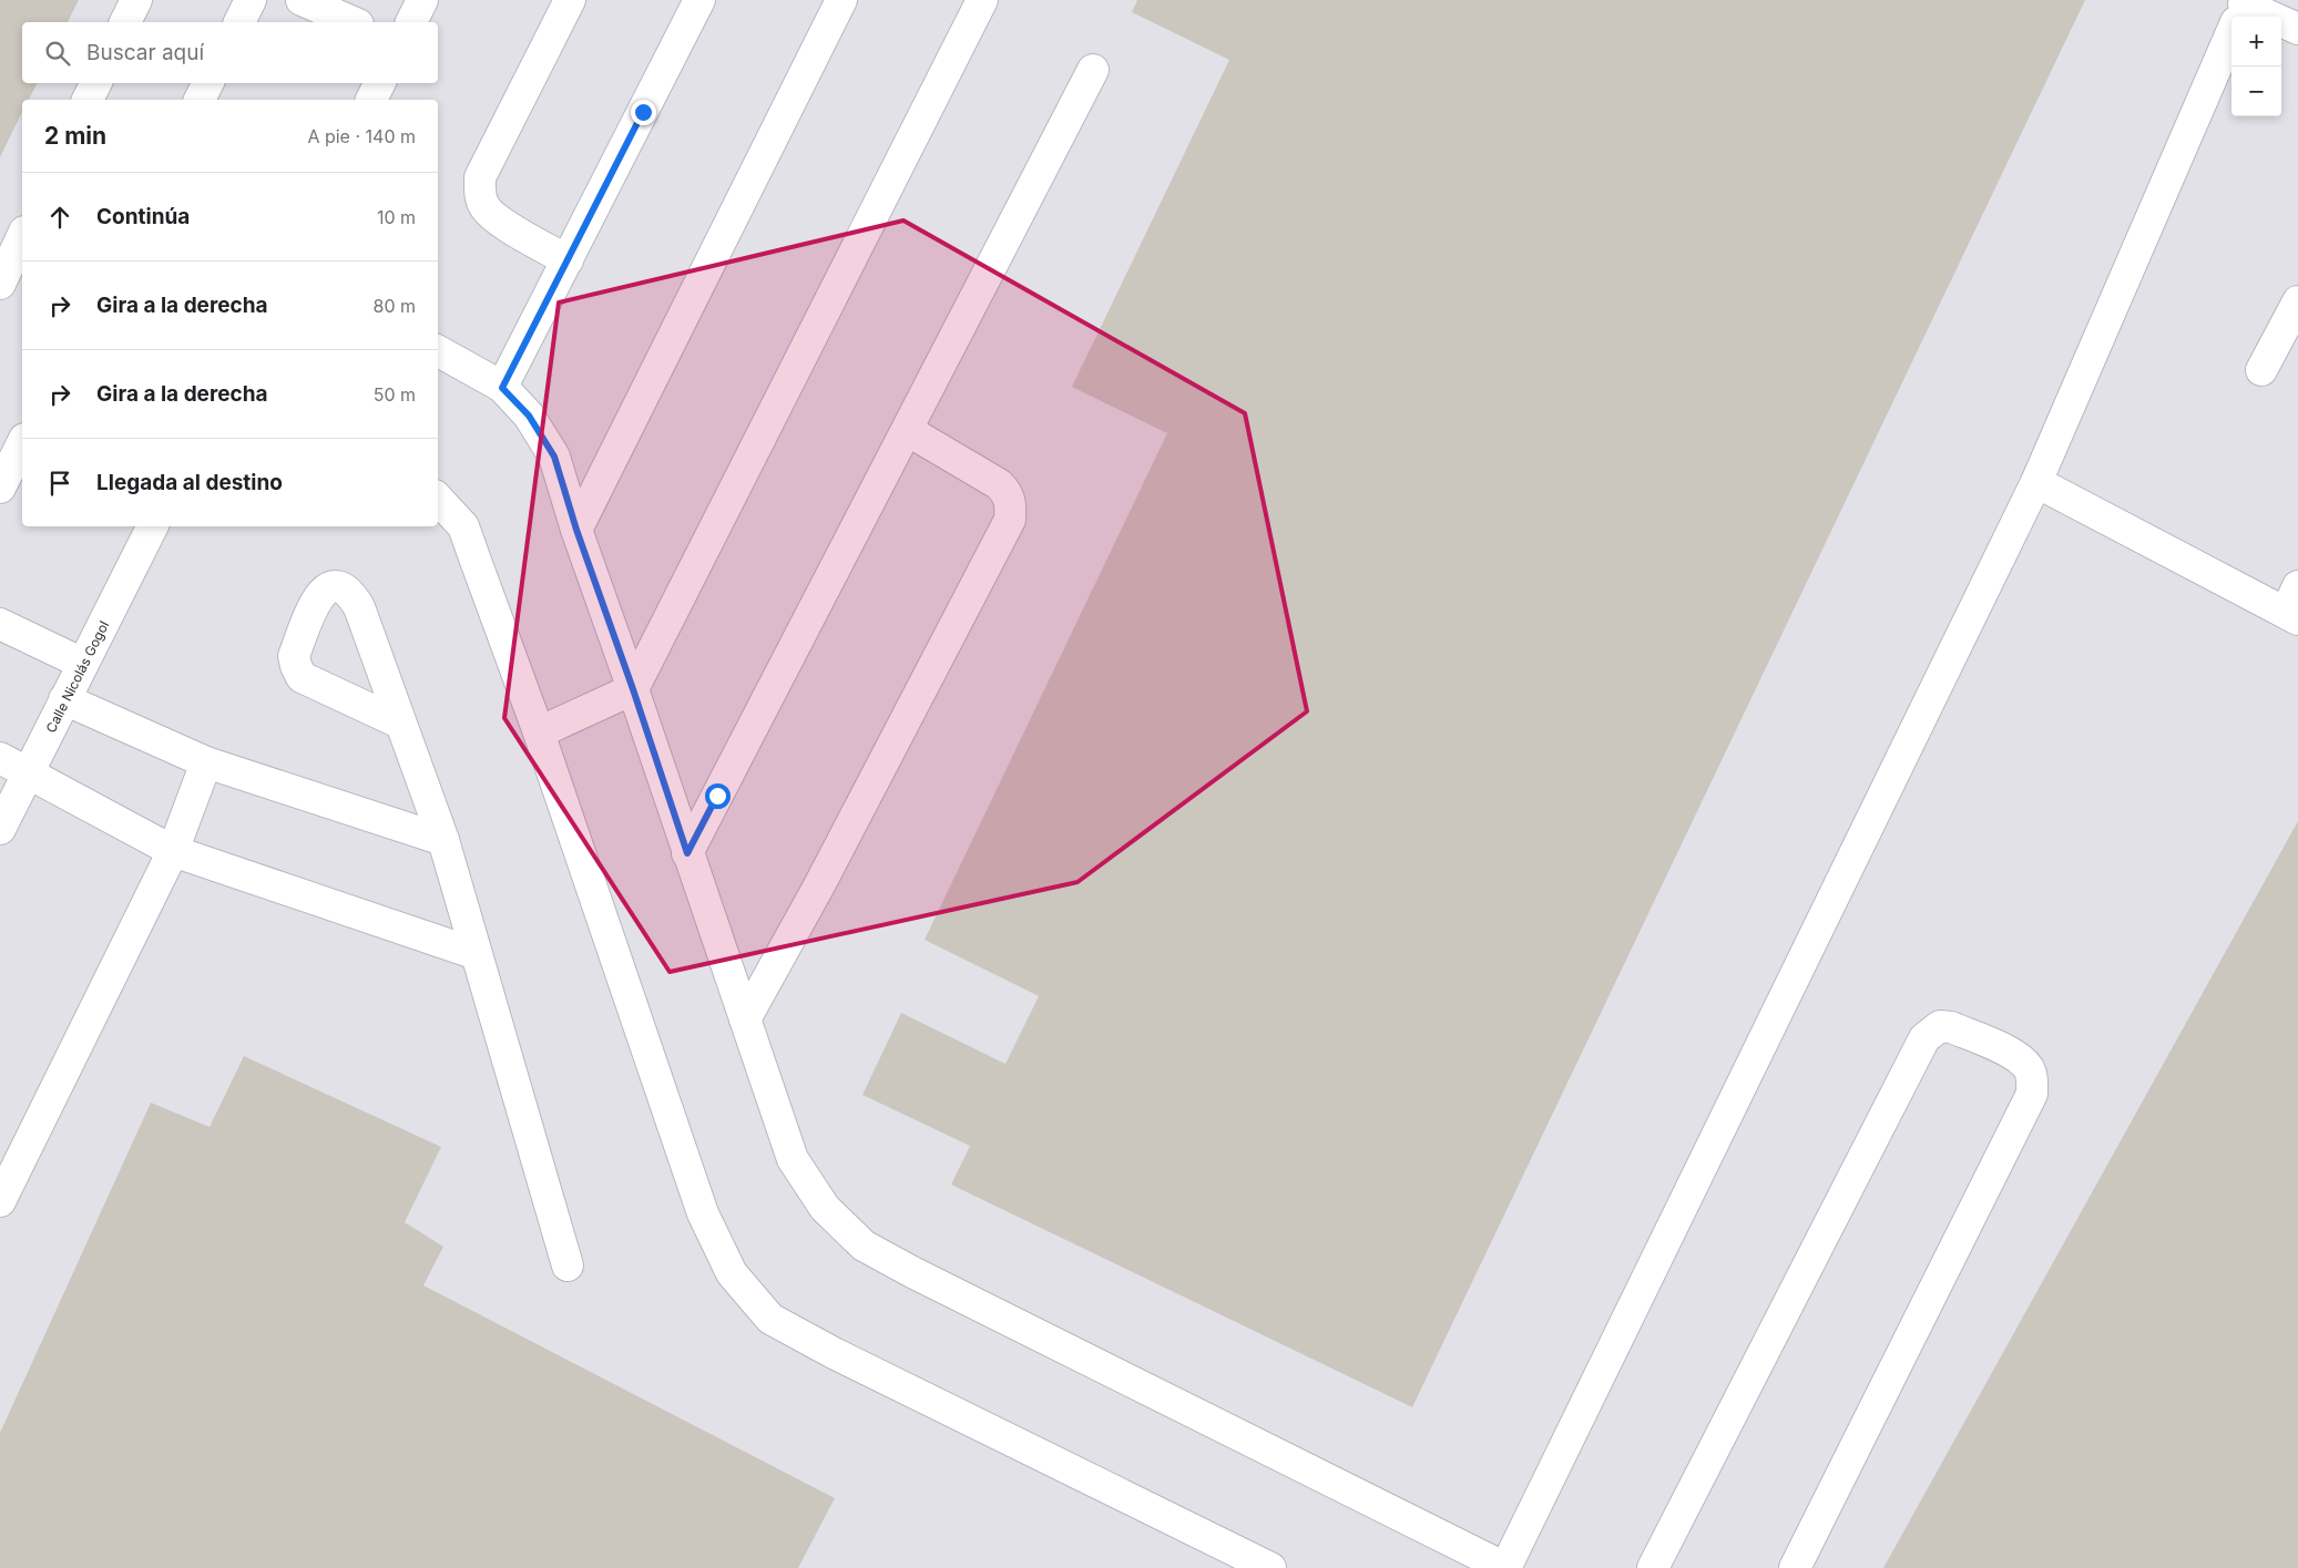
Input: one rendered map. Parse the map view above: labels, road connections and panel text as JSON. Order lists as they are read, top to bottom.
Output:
{
  "streets": {
    "street": ["Calle Nicolás Gogol"]
  },
  "page": {
    "map_buttons": ["+", "−"],
    "search": "Buscar aquí",
    "heading": ["2 min", "A pie · 140 m"],
    "list": [
      ["Continúa", "10 m"],
      ["Gira a la derecha", "80 m"],
      ["Gira a la derecha", "50 m"],
      "Llegada al destino"
    ]
  }
}
